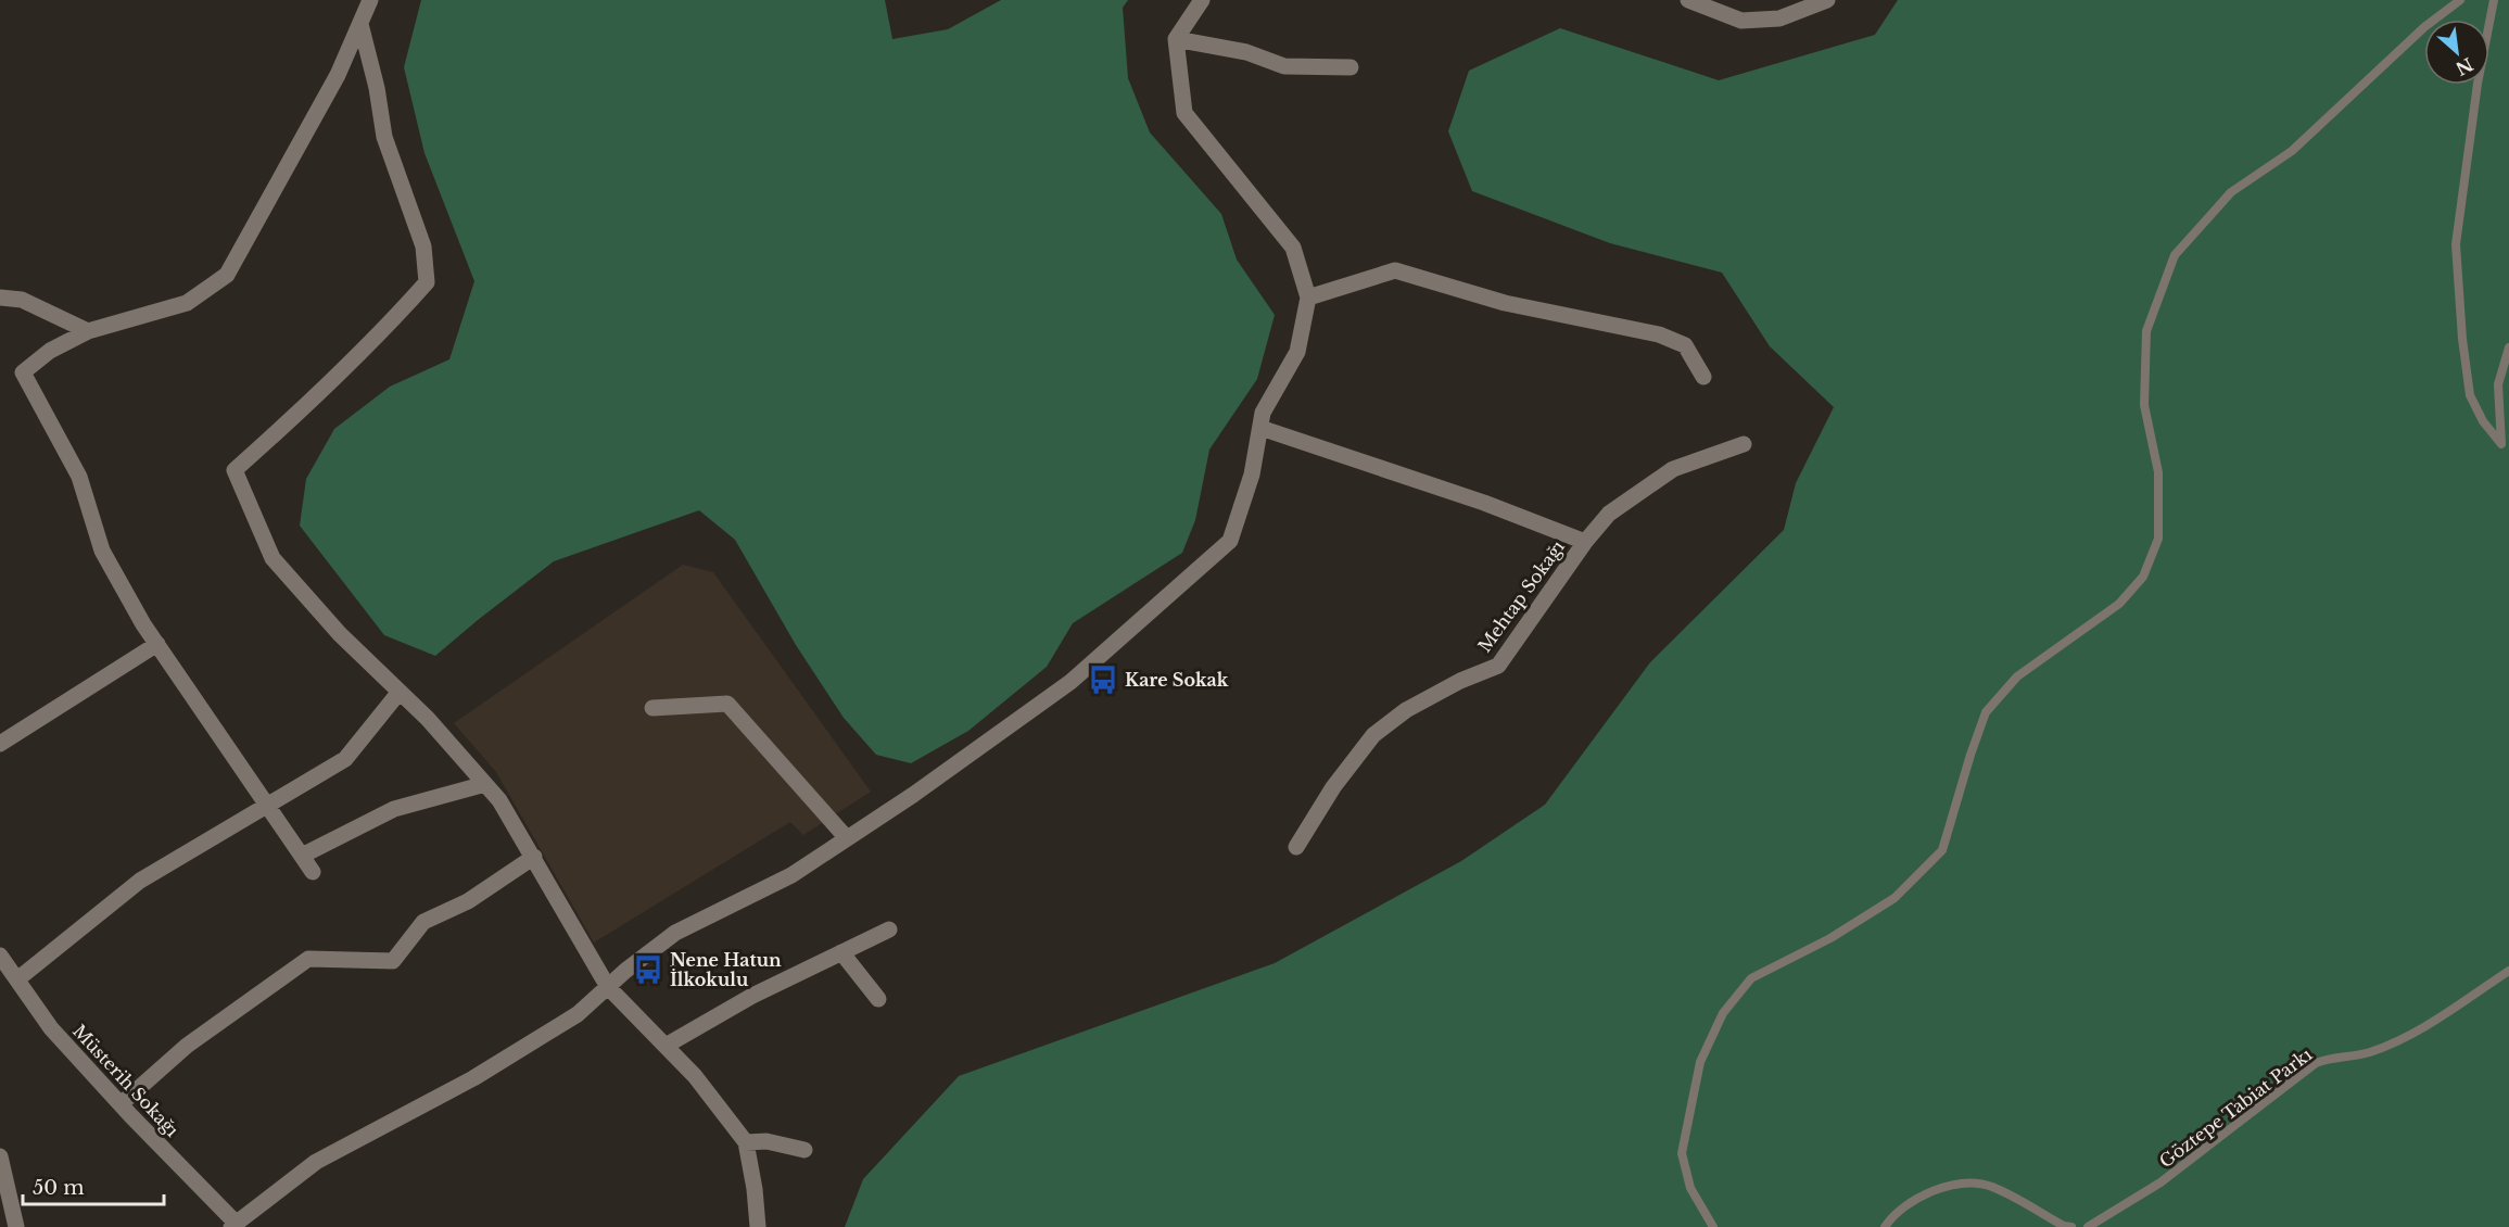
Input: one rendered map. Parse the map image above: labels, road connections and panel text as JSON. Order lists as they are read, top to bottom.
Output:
{
  "streets": {
    "street": ["Mehtap Sokağı", "Müsterih Sokağı"],
    "lane": ["Göztepe Tabiat Parkı"]
  },
  "places": {
    "bus stop": ["Kare Sokak", "Nene Hatun İlkokulu"]
  },
  "scale_bar": "50 m",
  "north": "bottom right"
}
